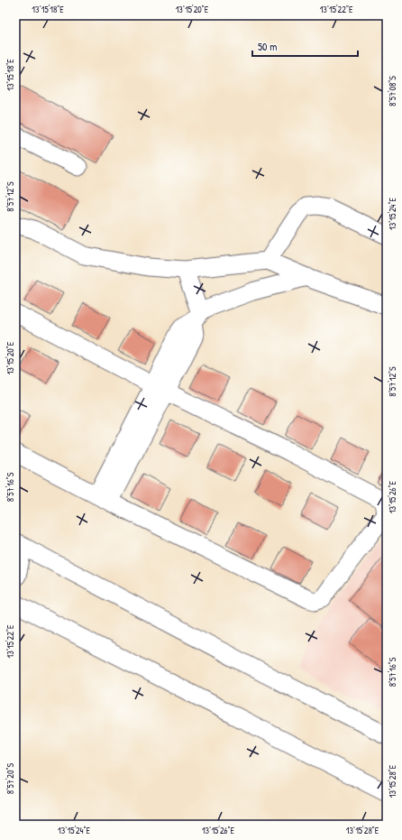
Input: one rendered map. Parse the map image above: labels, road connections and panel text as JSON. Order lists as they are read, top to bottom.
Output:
{
  "scale_bar": "50 m",
  "coordinates": [
    "13°15'18\"E",
    "13°15'20\"E",
    "13°15'22\"E",
    "8°57'08\"S",
    "8°57'12\"S",
    "13°15'24\"E",
    "8°57'16\"S",
    "13°15'26\"E",
    "8°57'20\"S",
    "13°15'28\"E"
  ]
}
